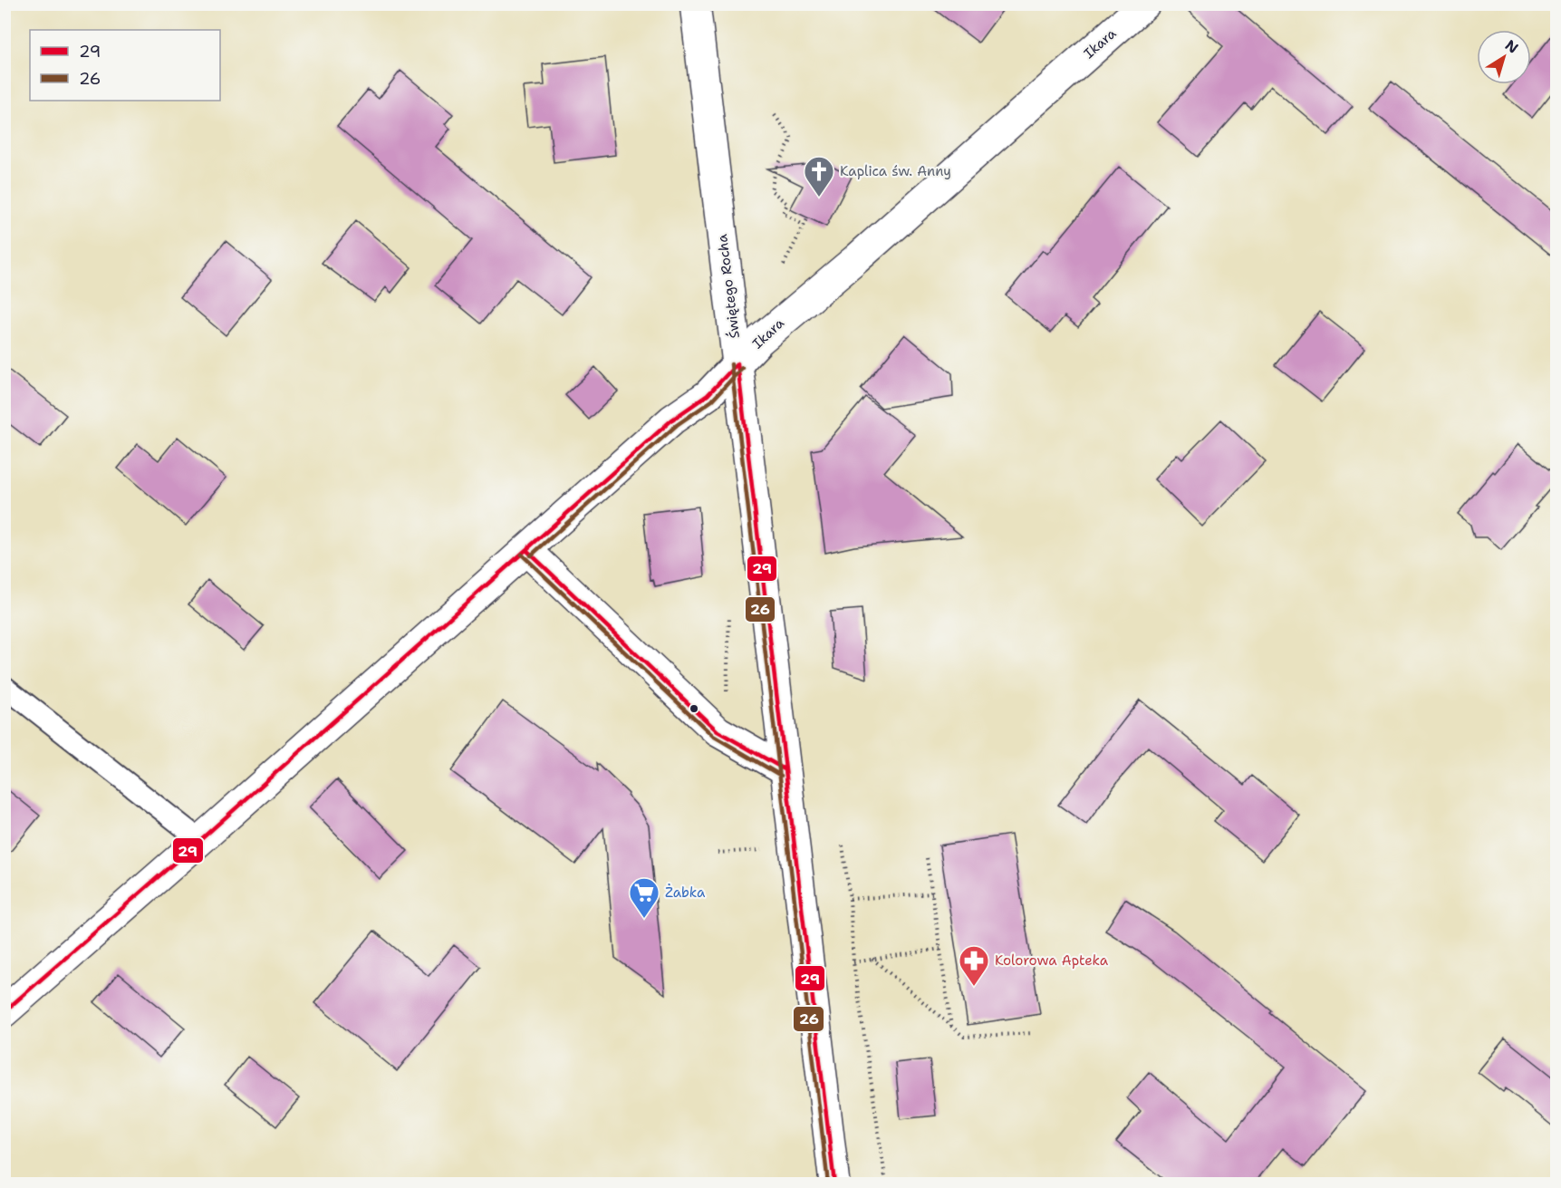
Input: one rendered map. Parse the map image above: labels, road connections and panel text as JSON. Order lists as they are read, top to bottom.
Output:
{
  "streets": {
    "street": ["Ikara", "Świętego Rocha"]
  },
  "crossings": [
    ["Ikara", "Świętego Rocha"]
  ],
  "places": {
    "church": ["Kaplica św. Anny"],
    "supermarket": ["Żabka"],
    "pharmacy": ["Kolorowa Apteka"]
  },
  "lines": ["transit line 29", "transit line 26"],
  "legend": ["29", "26"],
  "north": "top right"
}
